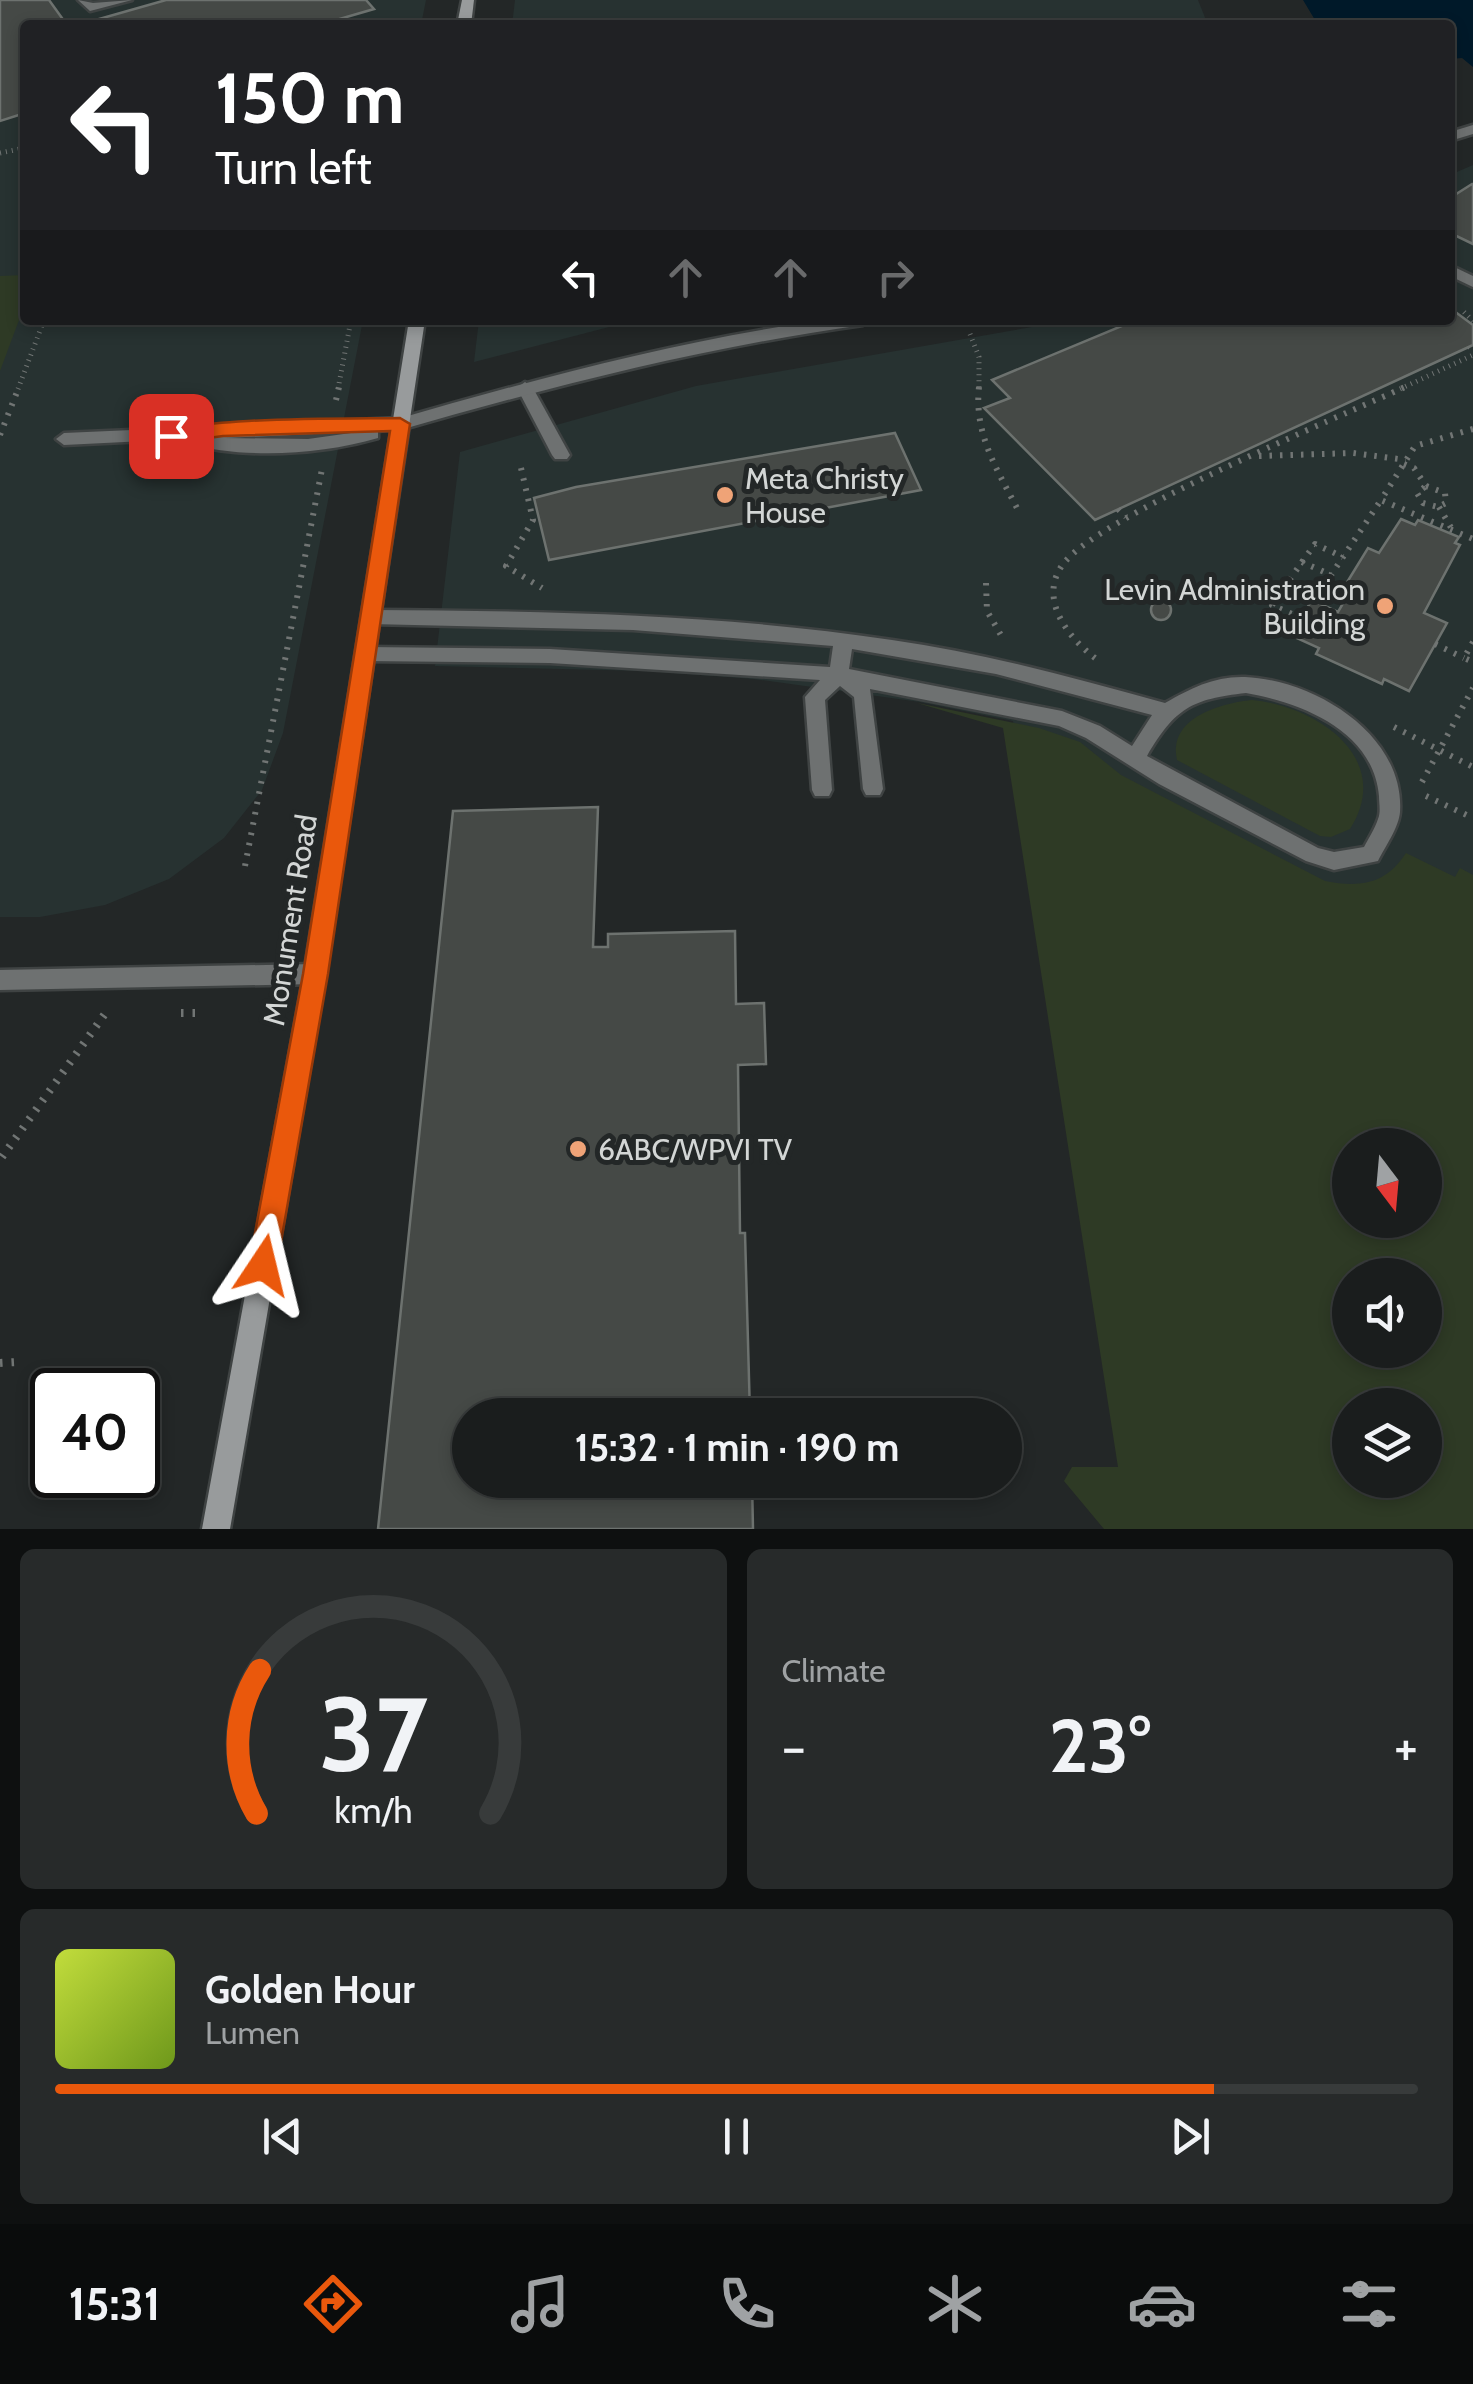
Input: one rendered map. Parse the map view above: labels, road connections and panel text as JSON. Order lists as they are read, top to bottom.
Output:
{
  "streets": {
    "street": ["Monument Road"]
  },
  "places": ["Meta Christy House", "Levin Administration Building", "6ABC/WPVI TV"],
  "north": "bottom",
  "page": {
    "turn": ["150 m", "Turn left"],
    "limit": "40",
    "trip": "15:32 · 1 min · 190 m",
    "tile": "Climate",
    "heat": ["−", "23°", "+"],
    "song": ["Golden Hour", "Lumen"],
    "tabs": "15:31",
    "gauge": ["37", "km/h"]
  }
}
